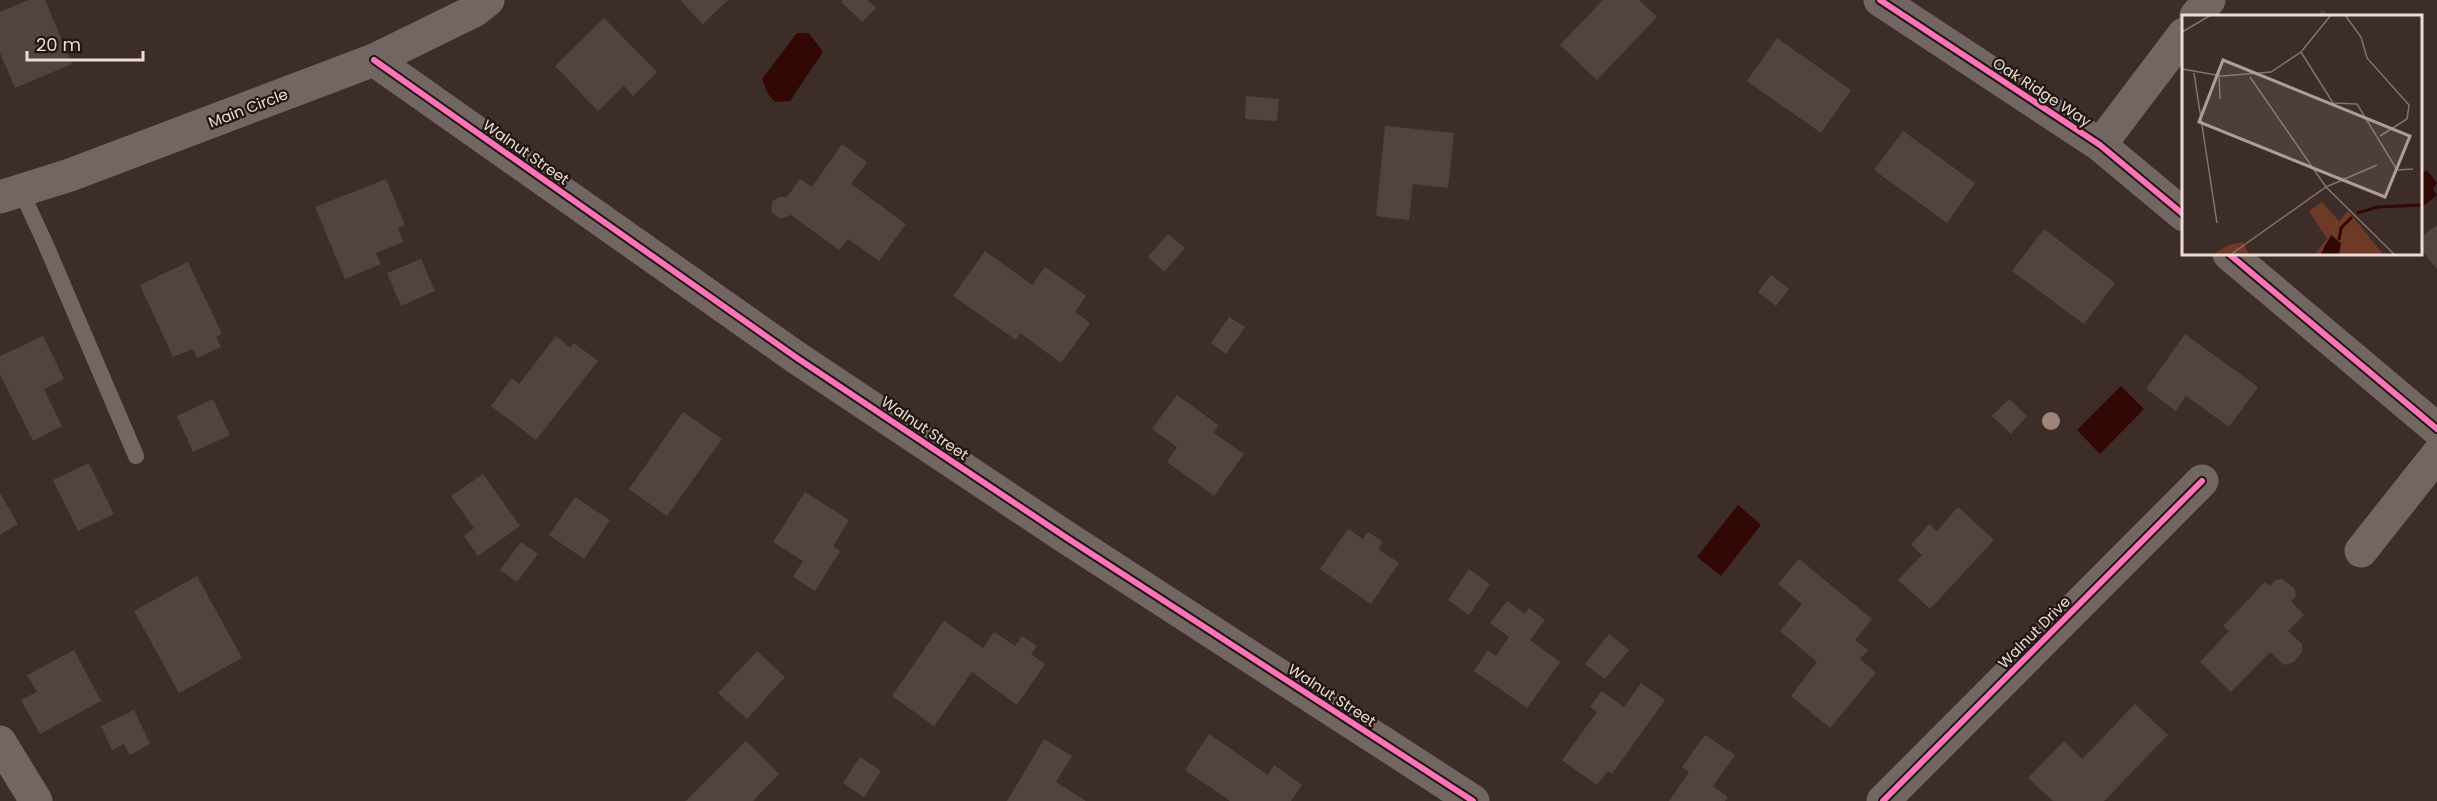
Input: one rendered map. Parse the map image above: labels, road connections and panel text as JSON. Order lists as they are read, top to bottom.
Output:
{
  "streets": {
    "street": [
      "Oak Ridge Way",
      "Main Circle",
      "Walnut Street",
      "Walnut Drive"
    ]
  },
  "crossings": [
    ["Main Circle", "Walnut Street"]
  ],
  "scale_bar": "20 m"
}
